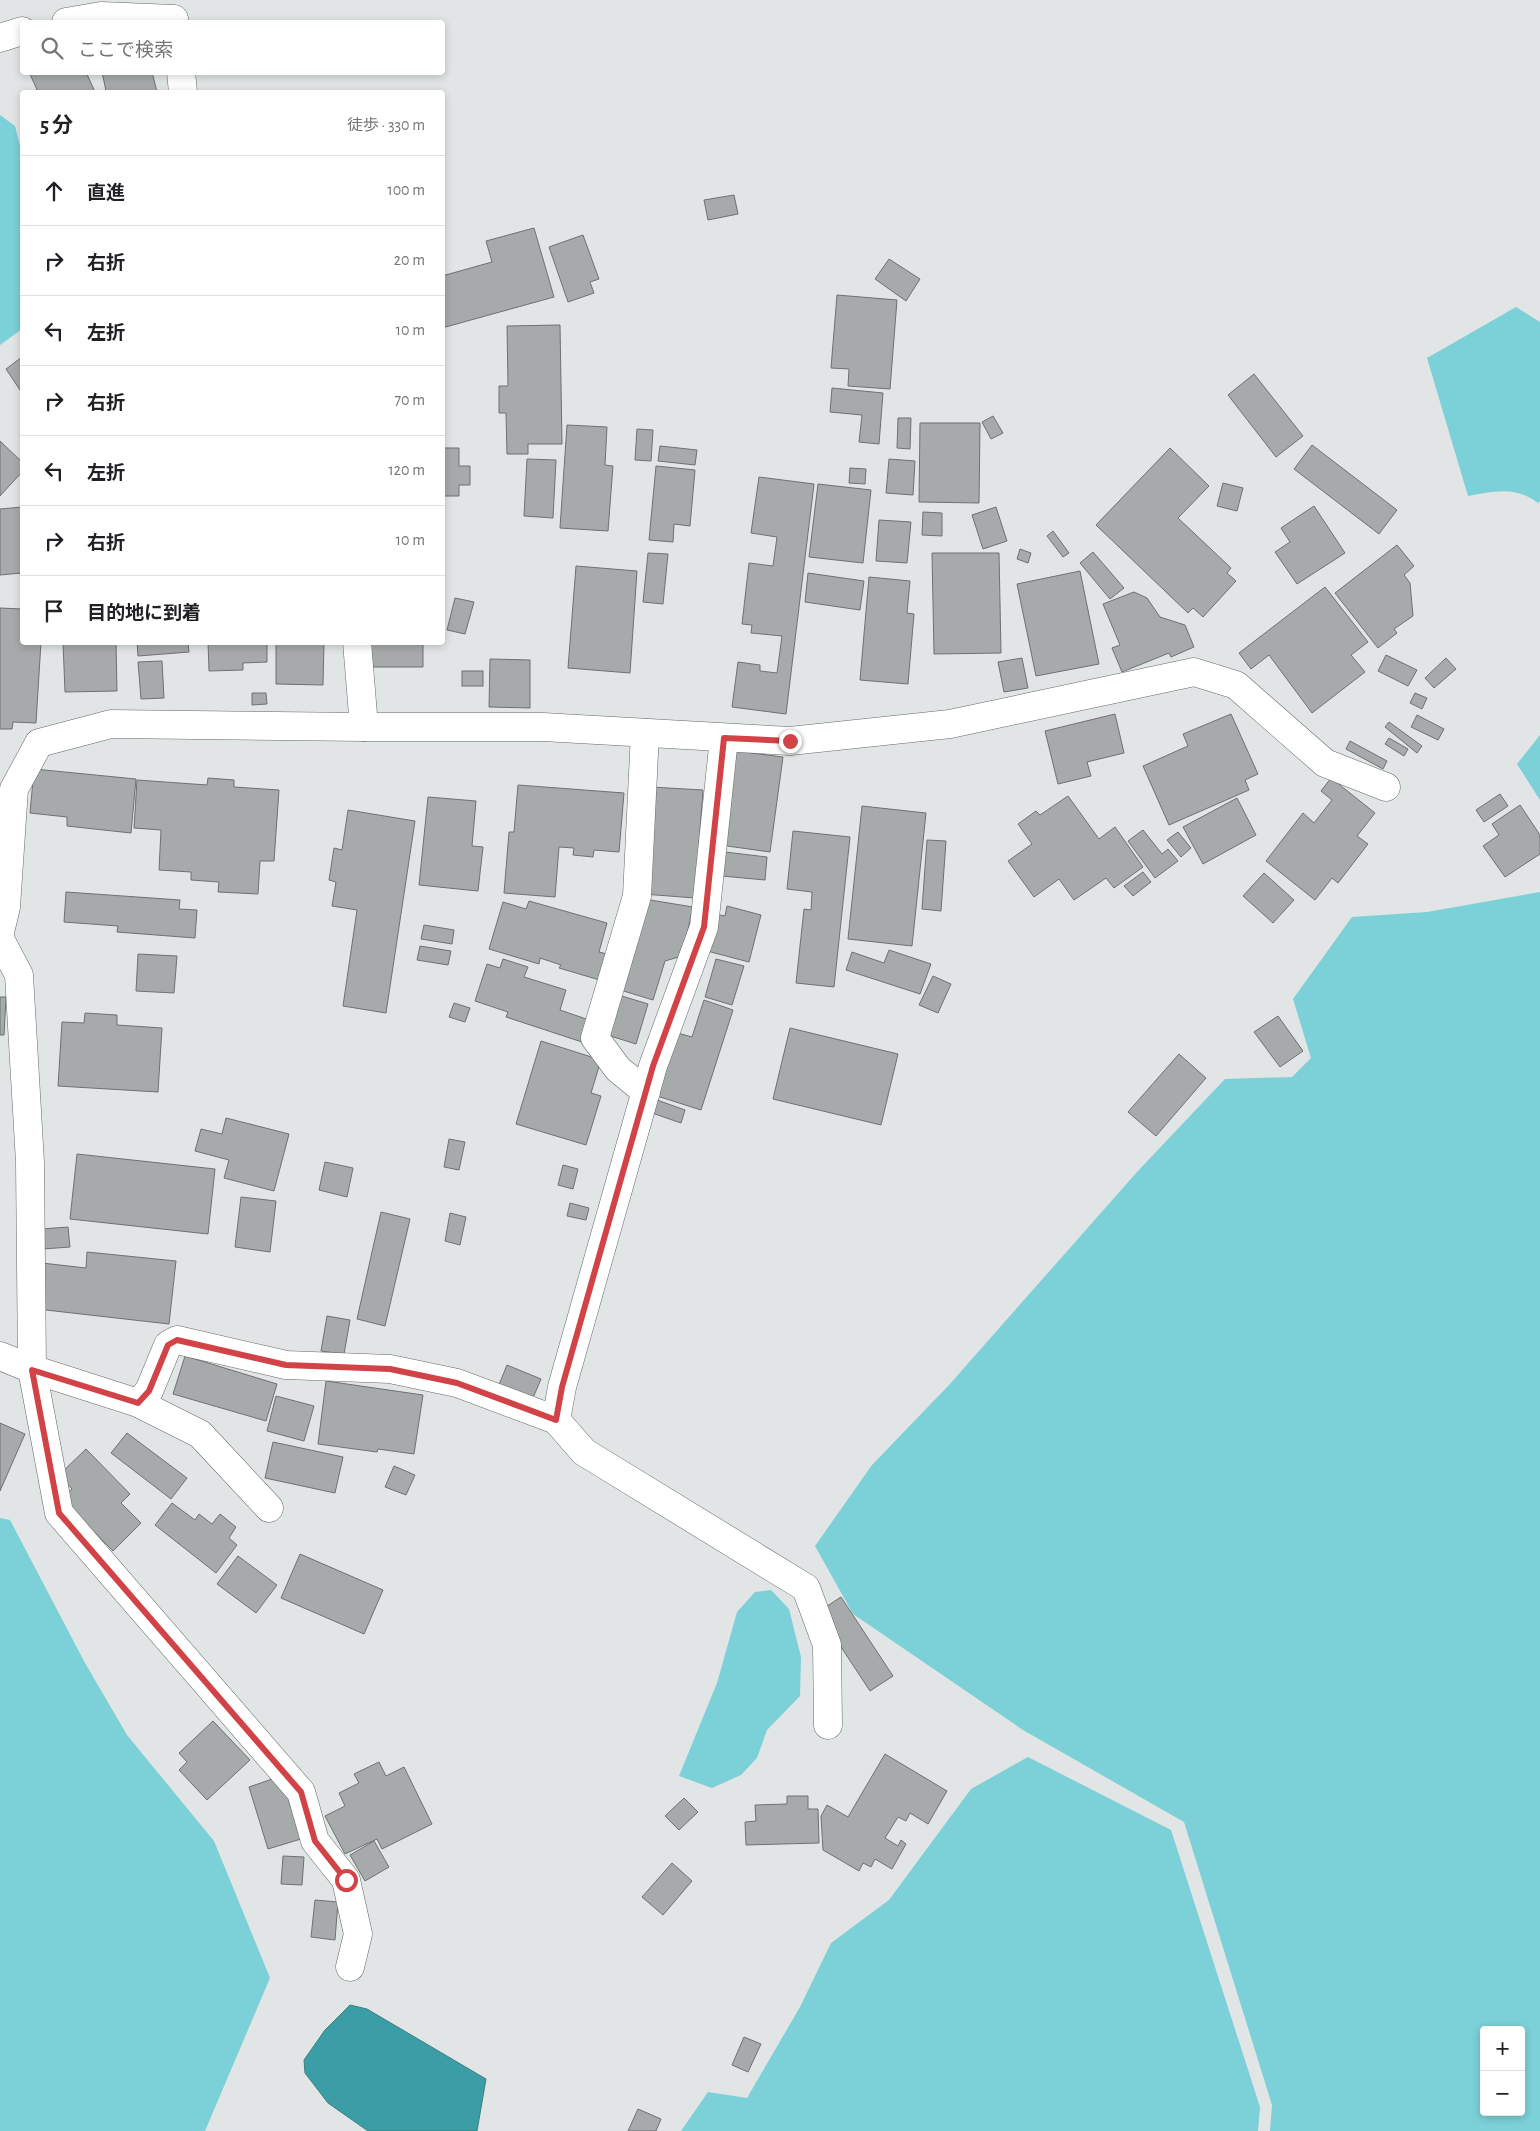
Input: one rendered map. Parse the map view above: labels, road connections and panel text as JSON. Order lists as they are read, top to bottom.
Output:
{
  "page": {
    "search": "ここで検索",
    "heading": ["5 分", "徒歩 · 330 m"],
    "list": [
      ["直進", "100 m"],
      ["右折", "20 m"],
      ["左折", "10 m"],
      ["右折", "70 m"],
      ["左折", "120 m"],
      ["右折", "10 m"],
      "目的地に到着"
    ],
    "map_buttons": ["+", "−"]
  }
}
